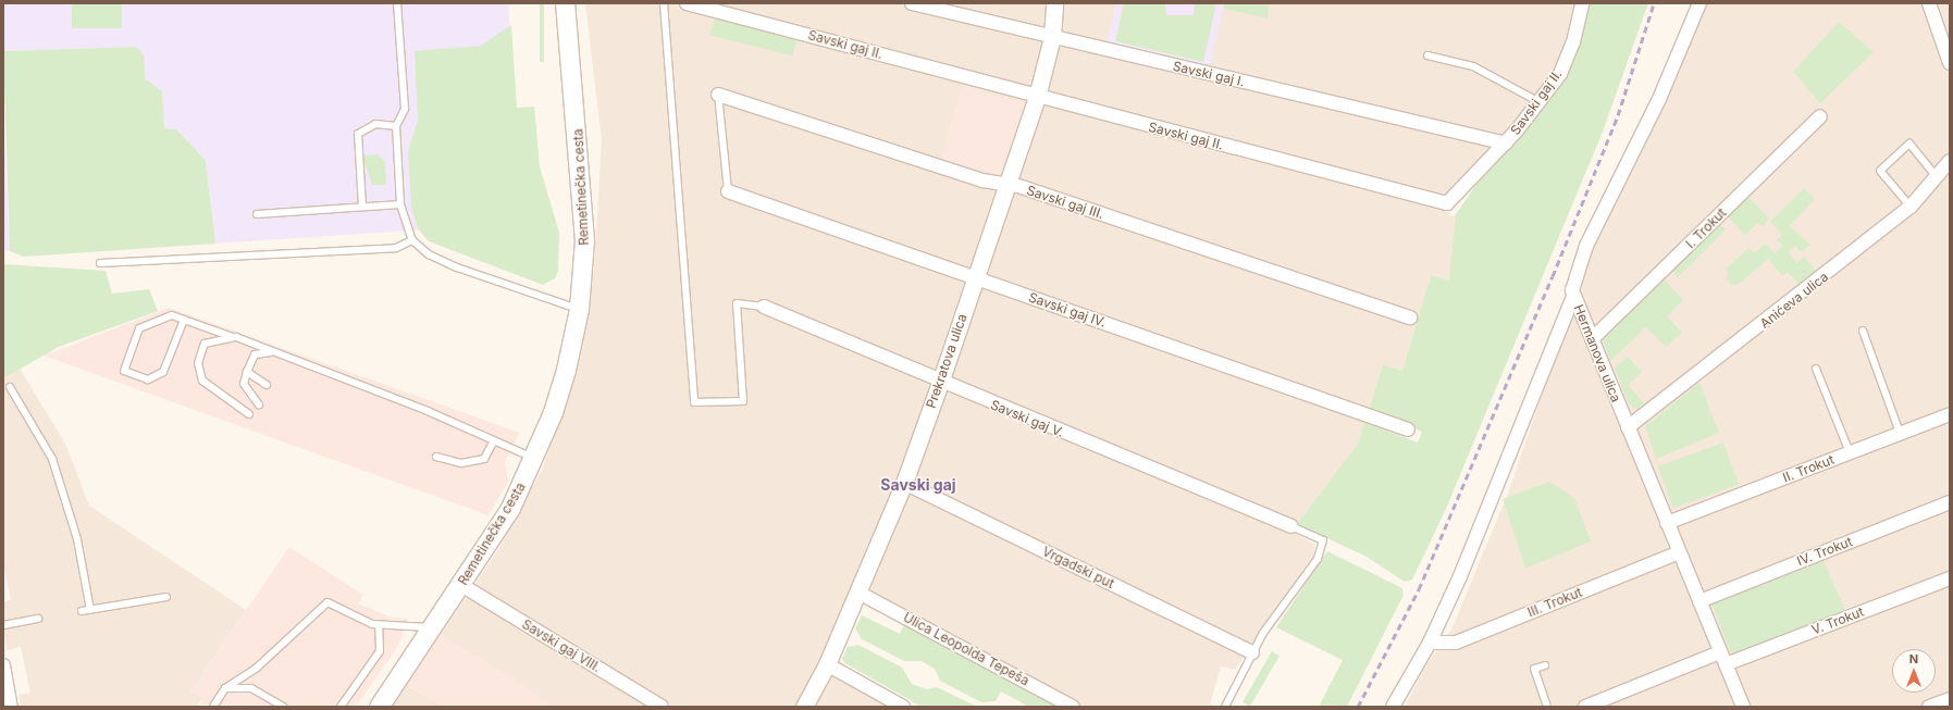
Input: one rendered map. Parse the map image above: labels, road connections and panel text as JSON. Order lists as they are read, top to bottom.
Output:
{
  "streets": {
    "main road": ["Remetinečka cesta"],
    "street": [
      "Savski gaj II.",
      "Savski gaj I.",
      "Savski gaj III.",
      "I. Trokut",
      "Anićeva ulica",
      "Savski gaj IV.",
      "Hermanova ulica",
      "Prekratova ulica",
      "Savski gaj V.",
      "II. Trokut",
      "IV. Trokut",
      "Vrgadski put",
      "III. Trokut",
      "V. Trokut",
      "Savski gaj VIII.",
      "Ulica Leopolda Tepeša"
    ]
  },
  "crossings": [
    ["Savski gaj II.", "Savski gaj I."],
    ["Savski gaj II.", "Prekratova ulica"],
    ["Savski gaj I.", "Prekratova ulica"],
    ["Remetinečka cesta", "Savski gaj VIII."],
    ["Savski gaj III.", "Prekratova ulica"],
    ["I. Trokut", "Hermanova ulica"],
    ["Anićeva ulica", "Hermanova ulica"],
    ["Savski gaj IV.", "Prekratova ulica"],
    ["Hermanova ulica", "II. Trokut"],
    ["Hermanova ulica", "IV. Trokut"],
    ["Hermanova ulica", "III. Trokut"],
    ["Hermanova ulica", "V. Trokut"],
    ["Prekratova ulica", "Savski gaj V."],
    ["Prekratova ulica", "Vrgadski put"],
    ["Prekratova ulica", "Ulica Leopolda Tepeša"]
  ],
  "districts": ["Savski gaj"],
  "north": "top"
}
